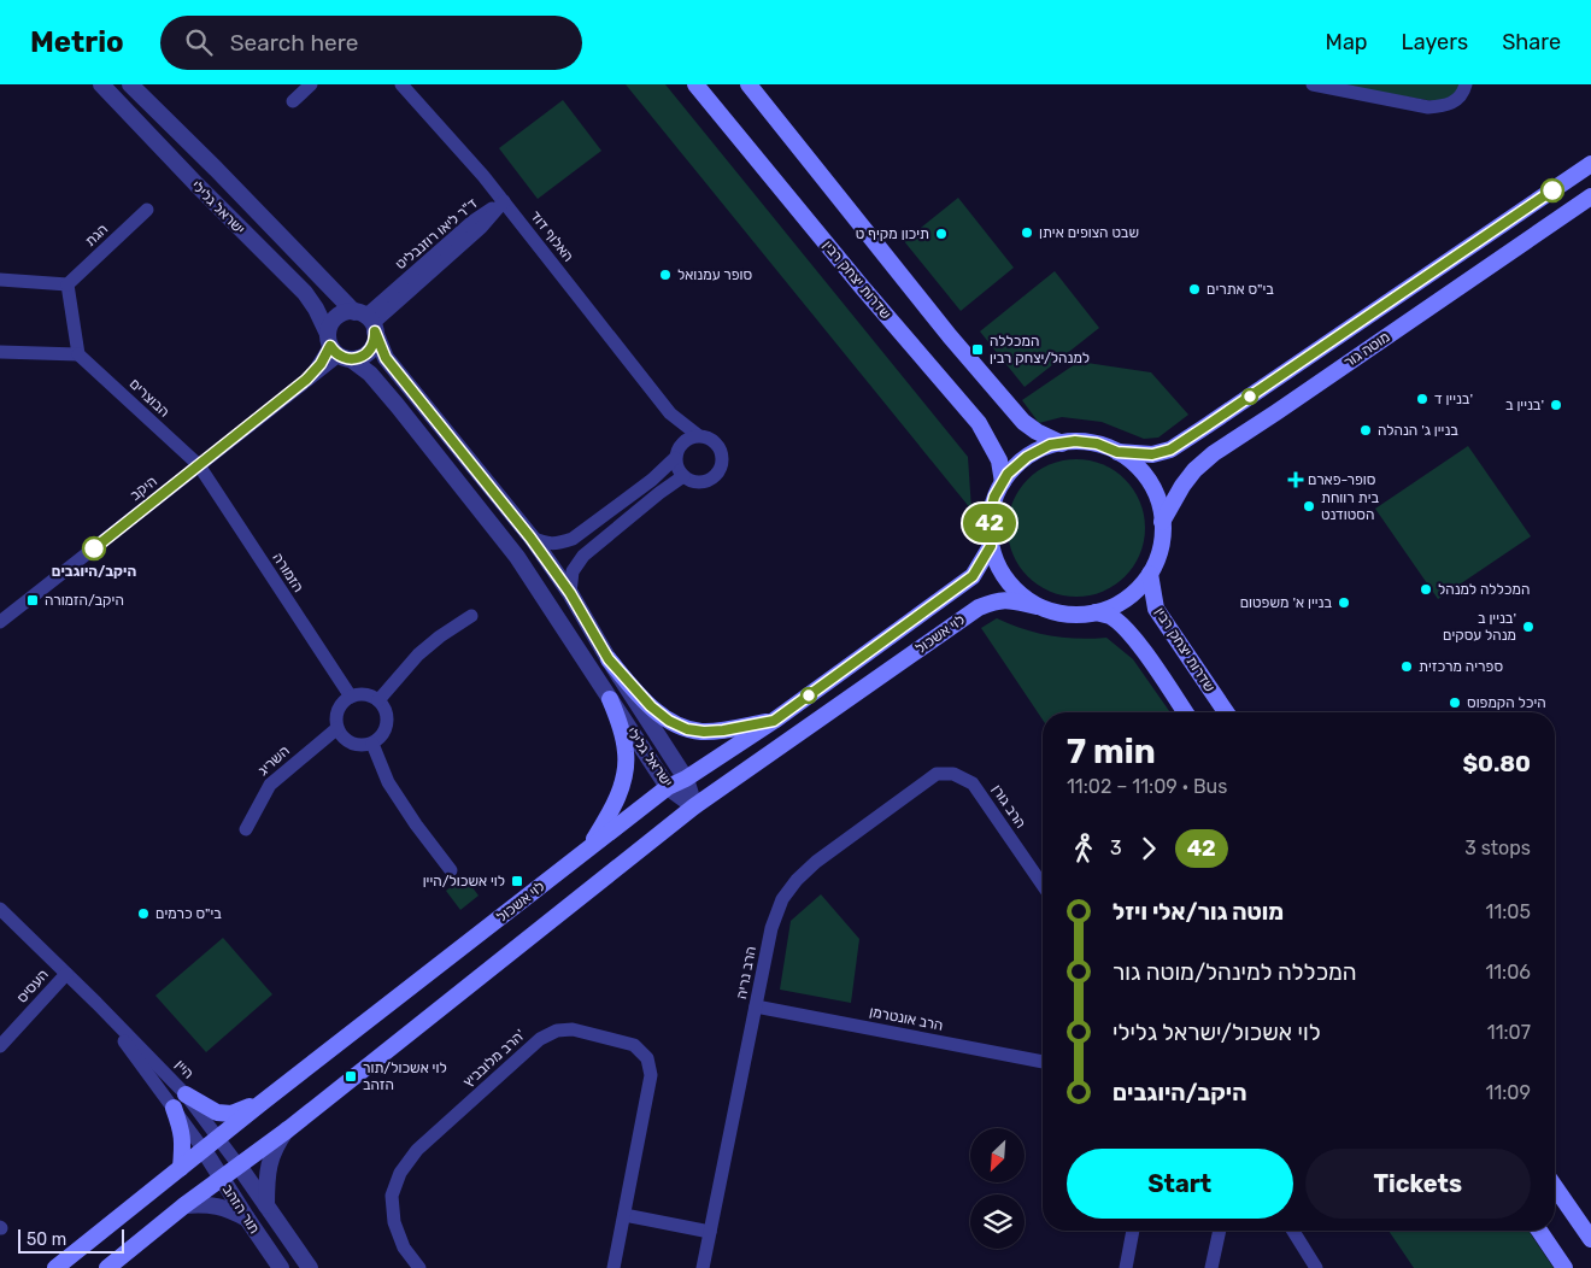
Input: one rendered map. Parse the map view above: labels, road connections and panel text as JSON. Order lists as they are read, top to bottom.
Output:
{
  "streets": {
    "main road": ["שדרות יצחק רבין", "מוטה גור", "לוי אשכול"],
    "street": [
      "ישראל גלילי",
      "ד\"ר ליאו רוזנבליט",
      "הגת",
      "האלוף דוד",
      "הבוצרים",
      "היקב",
      "הזמורה",
      "השריג",
      "הרב גורן",
      "הרב נריה",
      "העסיס",
      "הרב אונטרמן",
      "הרב מלובביץ'",
      "היין",
      "תור הזהב"
    ]
  },
  "crossings": [
    ["ישראל גלילי", "ד\"ר ליאו רוזנבליט"],
    ["ישראל גלילי", "היקב"],
    ["ישראל גלילי", "לוי אשכול"],
    ["ד\"ר ליאו רוזנבליט", "האלוף דוד"],
    ["ד\"ר ליאו רוזנבליט", "היקב"],
    ["שדרות יצחק רבין", "מוטה גור"],
    ["שדרות יצחק רבין", "לוי אשכול"],
    ["מוטה גור", "לוי אשכול"],
    ["הבוצרים", "היקב"],
    ["הבוצרים", "הזמורה"],
    ["היקב", "הזמורה"],
    ["הזמורה", "השריג"],
    ["לוי אשכול", "היין"],
    ["לוי אשכול", "תור הזהב"],
    ["הרב גורן", "הרב נריה"],
    ["הרב נריה", "הרב אונטרמן"],
    ["העסיס", "היין"],
    ["היין", "תור הזהב"]
  ],
  "places": {
    "other": [
      "שבט הצופים איתן",
      "תיכון מקיף ט",
      "סופר עמנואל",
      "בי\"ס אתרים",
      "בניין ד'",
      "בניין ב'",
      "בניין ג' הנהלה",
      "בית רווחת הסטודנט",
      "היקב/היוגבים",
      "המכללה למנהל",
      "בניין א' משפטום",
      "בניין ב' מנהל עסקים",
      "ספריה מרכזית",
      "היכל הקמפוס",
      "בי\"ס כרמים"
    ],
    "transit": [
      "המכללה למנהל/יצחק רבין",
      "היקב/הזמורה",
      "לוי אשכול/היין",
      "לוי אשכול/תור הזהב"
    ],
    "health": ["סופר-פארם"]
  },
  "lines": ["bus line 42"],
  "scale_bar": "50 m",
  "north": "bottom left",
  "page": {
    "header": "Metrio",
    "search": "Search here",
    "nav": ["Map", "Layers", "Share"],
    "on_map": "42",
    "heading": ["7 min", "11:02 – 11:09 · Bus", "$0.80"],
    "legs": ["3", "42", "3 stops"],
    "list": [
      {
        "name": "מוטה גור/אלי ויזל",
        "value": "11:05"
      },
      {
        "name": "המכללה למינהל/מוטה גור",
        "value": "11:06"
      },
      {
        "name": "לוי אשכול/ישראל גלילי",
        "value": "11:07"
      },
      {
        "name": "היקב/היוגבים",
        "value": "11:09"
      }
    ],
    "buttons": ["Start", "Tickets"],
    "scale": "50 m"
  }
}
